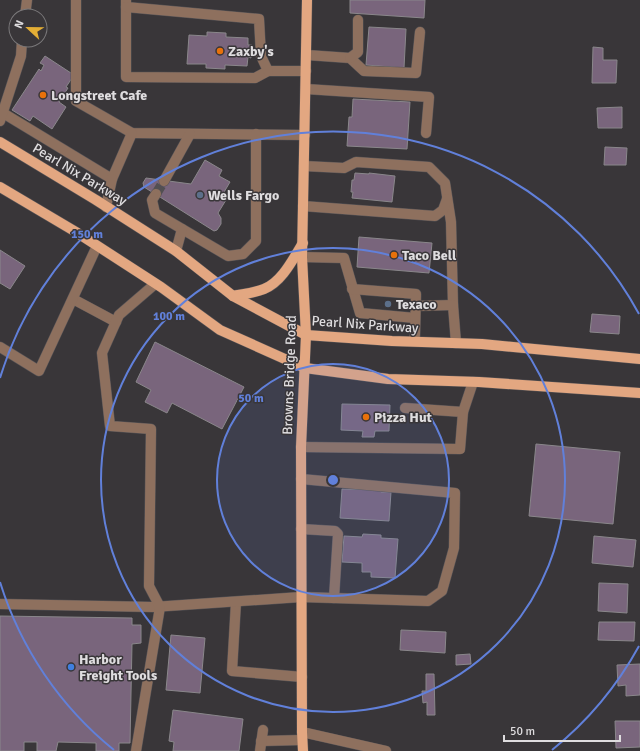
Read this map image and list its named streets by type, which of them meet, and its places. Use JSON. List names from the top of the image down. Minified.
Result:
{"streets":{"main road":["Pearl Nix Parkway","Browns Bridge Road"]},"crossings":[["Pearl Nix Parkway","Browns Bridge Road"]],"places":["Zaxby's","Longstreet Cafe","Wells Fargo","Taco Bell","Texaco","Pizza Hut","Harbor Freight Tools"],"scale_bar":"50 m","north":"left","rings":["150 m","100 m","50 m"]}
